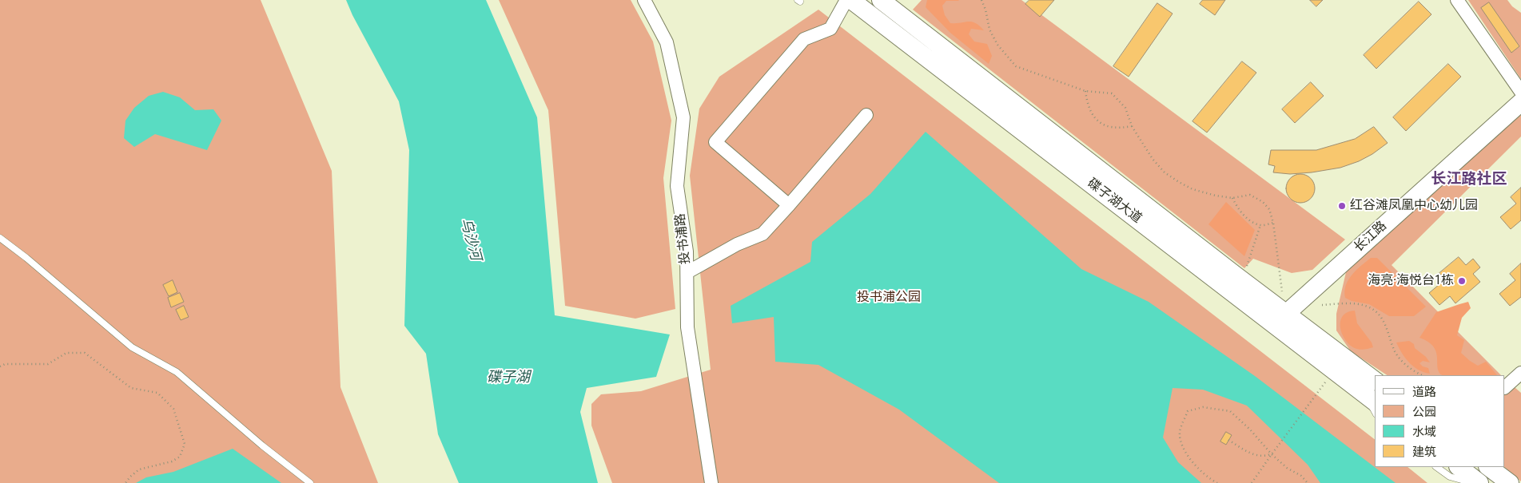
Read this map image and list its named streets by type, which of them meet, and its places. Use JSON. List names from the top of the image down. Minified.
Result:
{"streets":{"main road":["碟子湖大道","长江路"],"street":["投书浦路"]},"crossings":[["碟子湖大道","长江路"]],"districts":["长江路社区"],"water":["乌沙河","碟子湖"],"parks":["投书浦公园"],"places":["红谷滩凤凰中心幼儿园","海亮·海悦台1栋"],"legend":["道路","公园","水域","建筑"]}
